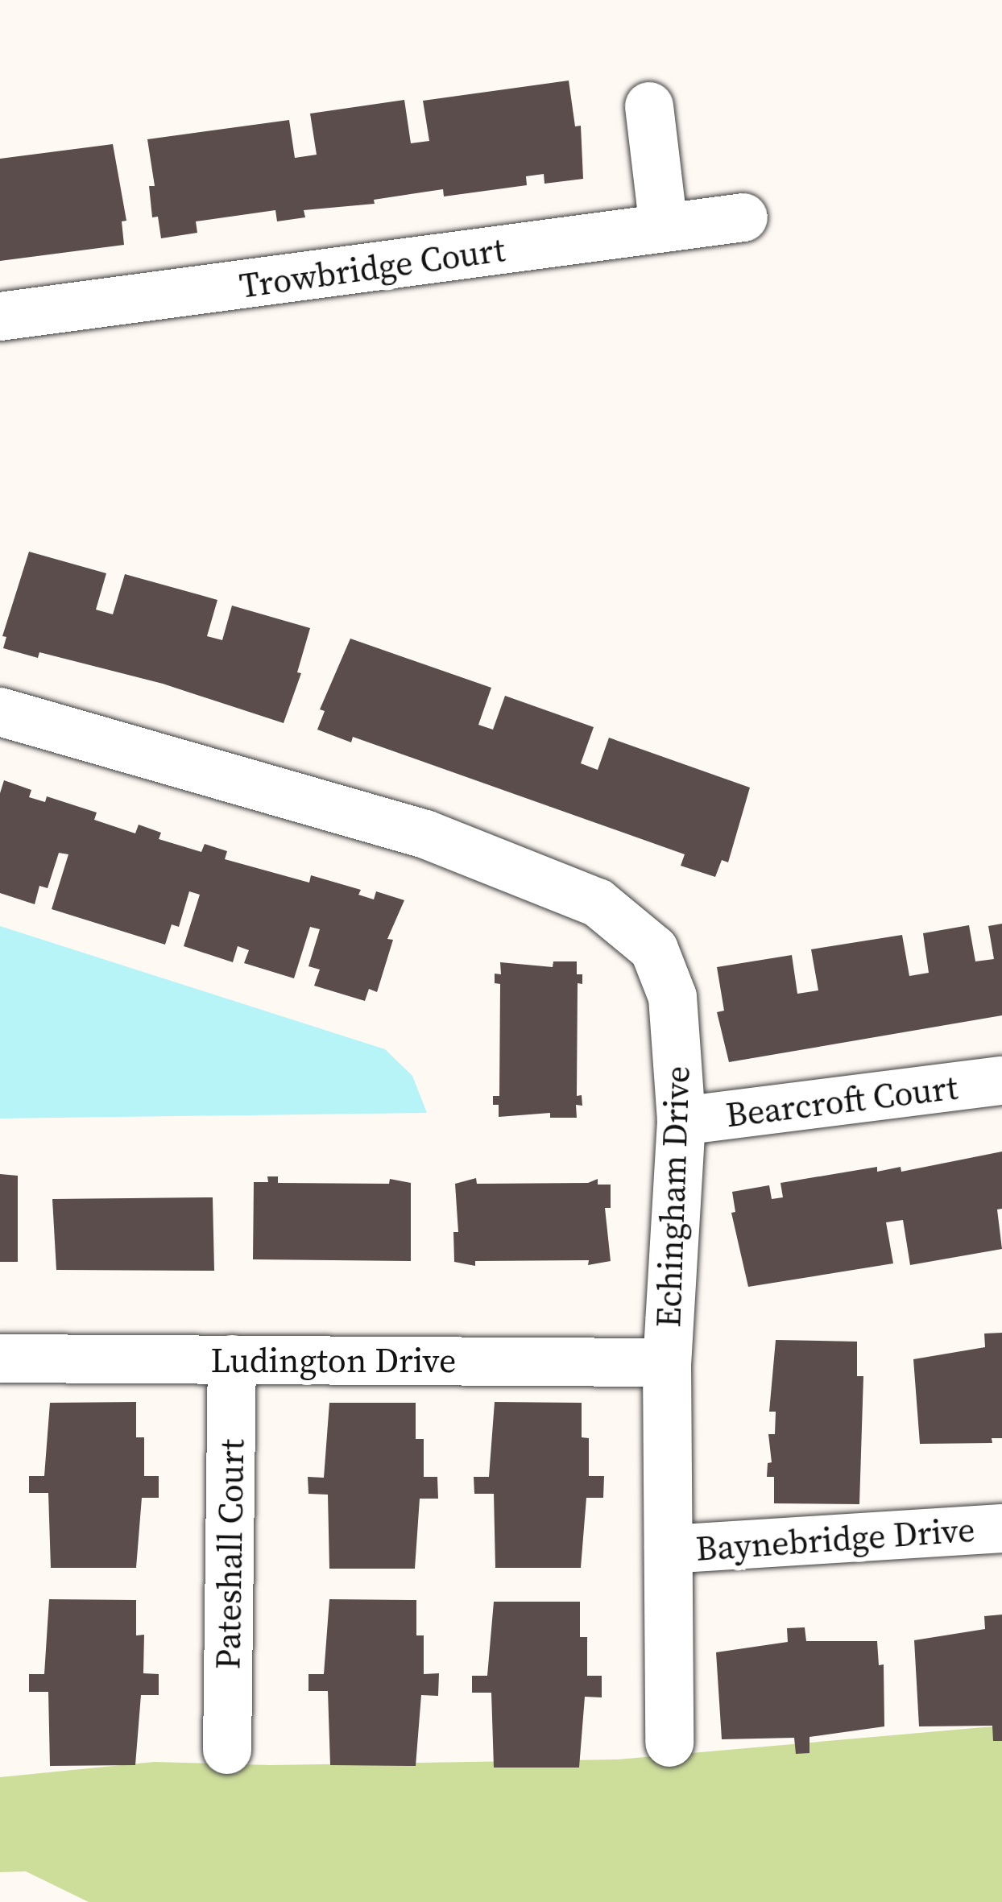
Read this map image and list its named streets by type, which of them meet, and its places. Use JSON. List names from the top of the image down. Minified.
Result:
{"streets":{"street":["Trowbridge Court","Bearcroft Court","Echingham Drive","Ludington Drive","Baynebridge Drive","Pateshall Court"]},"crossings":[["Bearcroft Court","Echingham Drive"],["Echingham Drive","Ludington Drive"],["Echingham Drive","Baynebridge Drive"],["Ludington Drive","Pateshall Court"]]}
